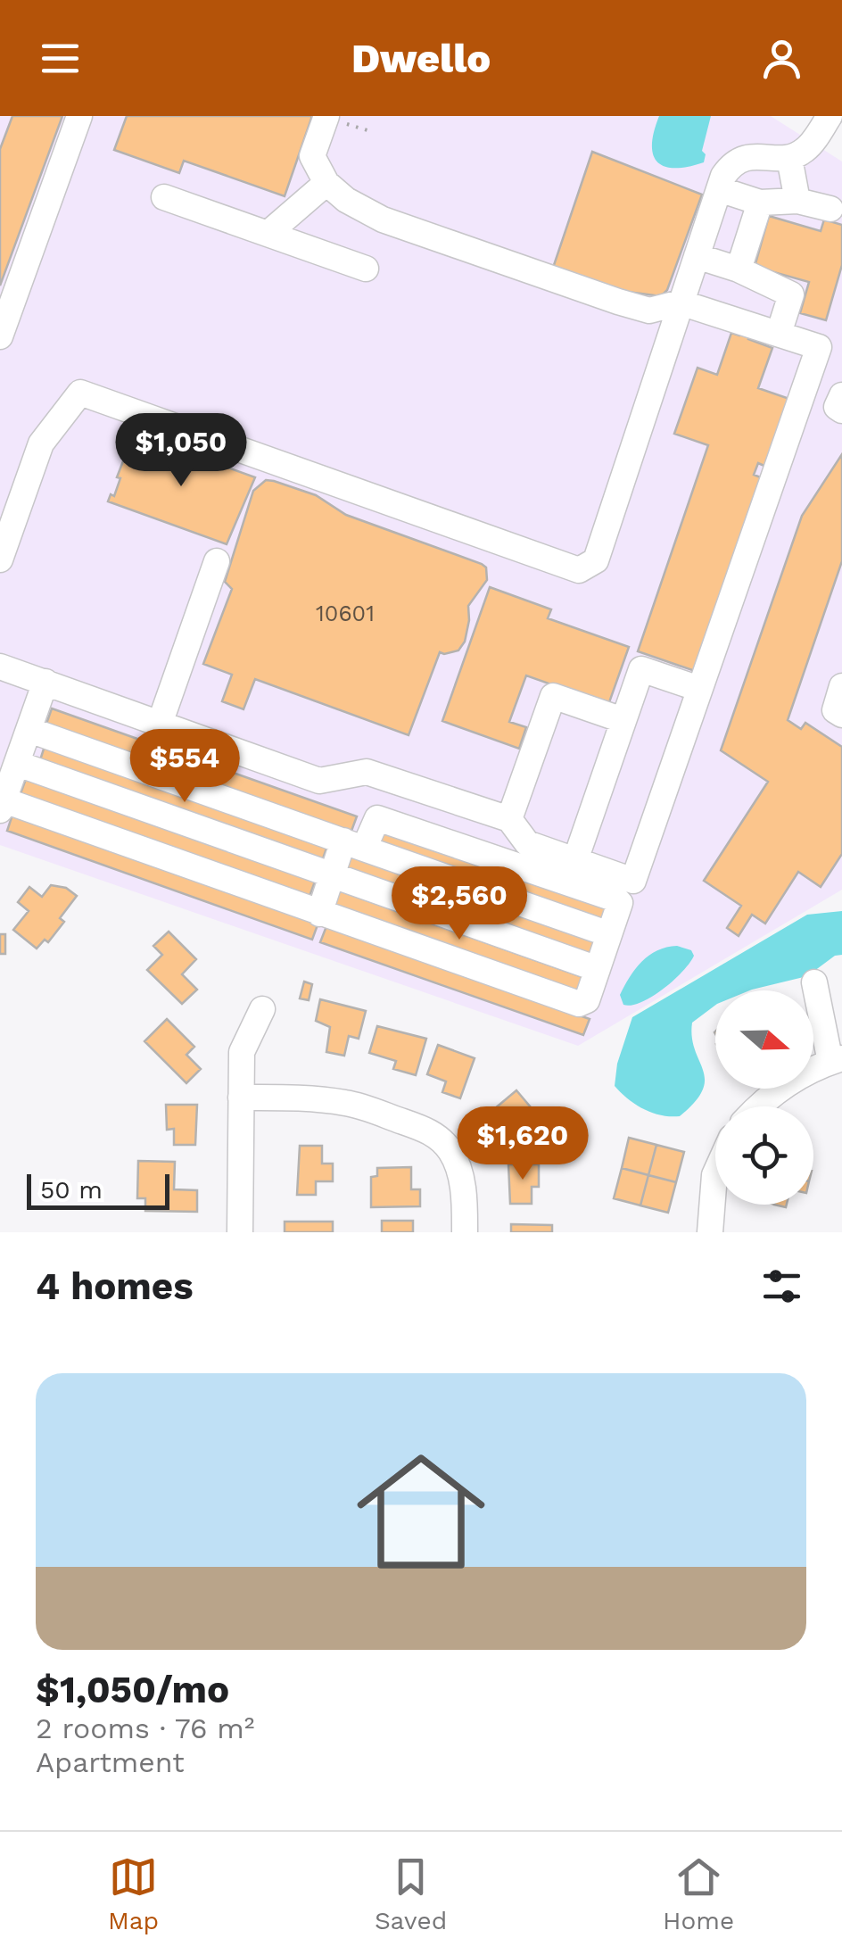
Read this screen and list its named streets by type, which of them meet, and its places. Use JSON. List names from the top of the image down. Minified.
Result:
{"house_numbers":["10601"],"scale_bar":"50 m","north":"right","page":{"header":"Dwello","price":["$1,050","$554","$2,560","$1,620"],"scale":"50 m","heading":"4 homes","list":[{"name":"$1,050/mo","note":"2 rooms · 76 m² · Apartment"}],"tabs":["Map","Saved","Home"]}}
